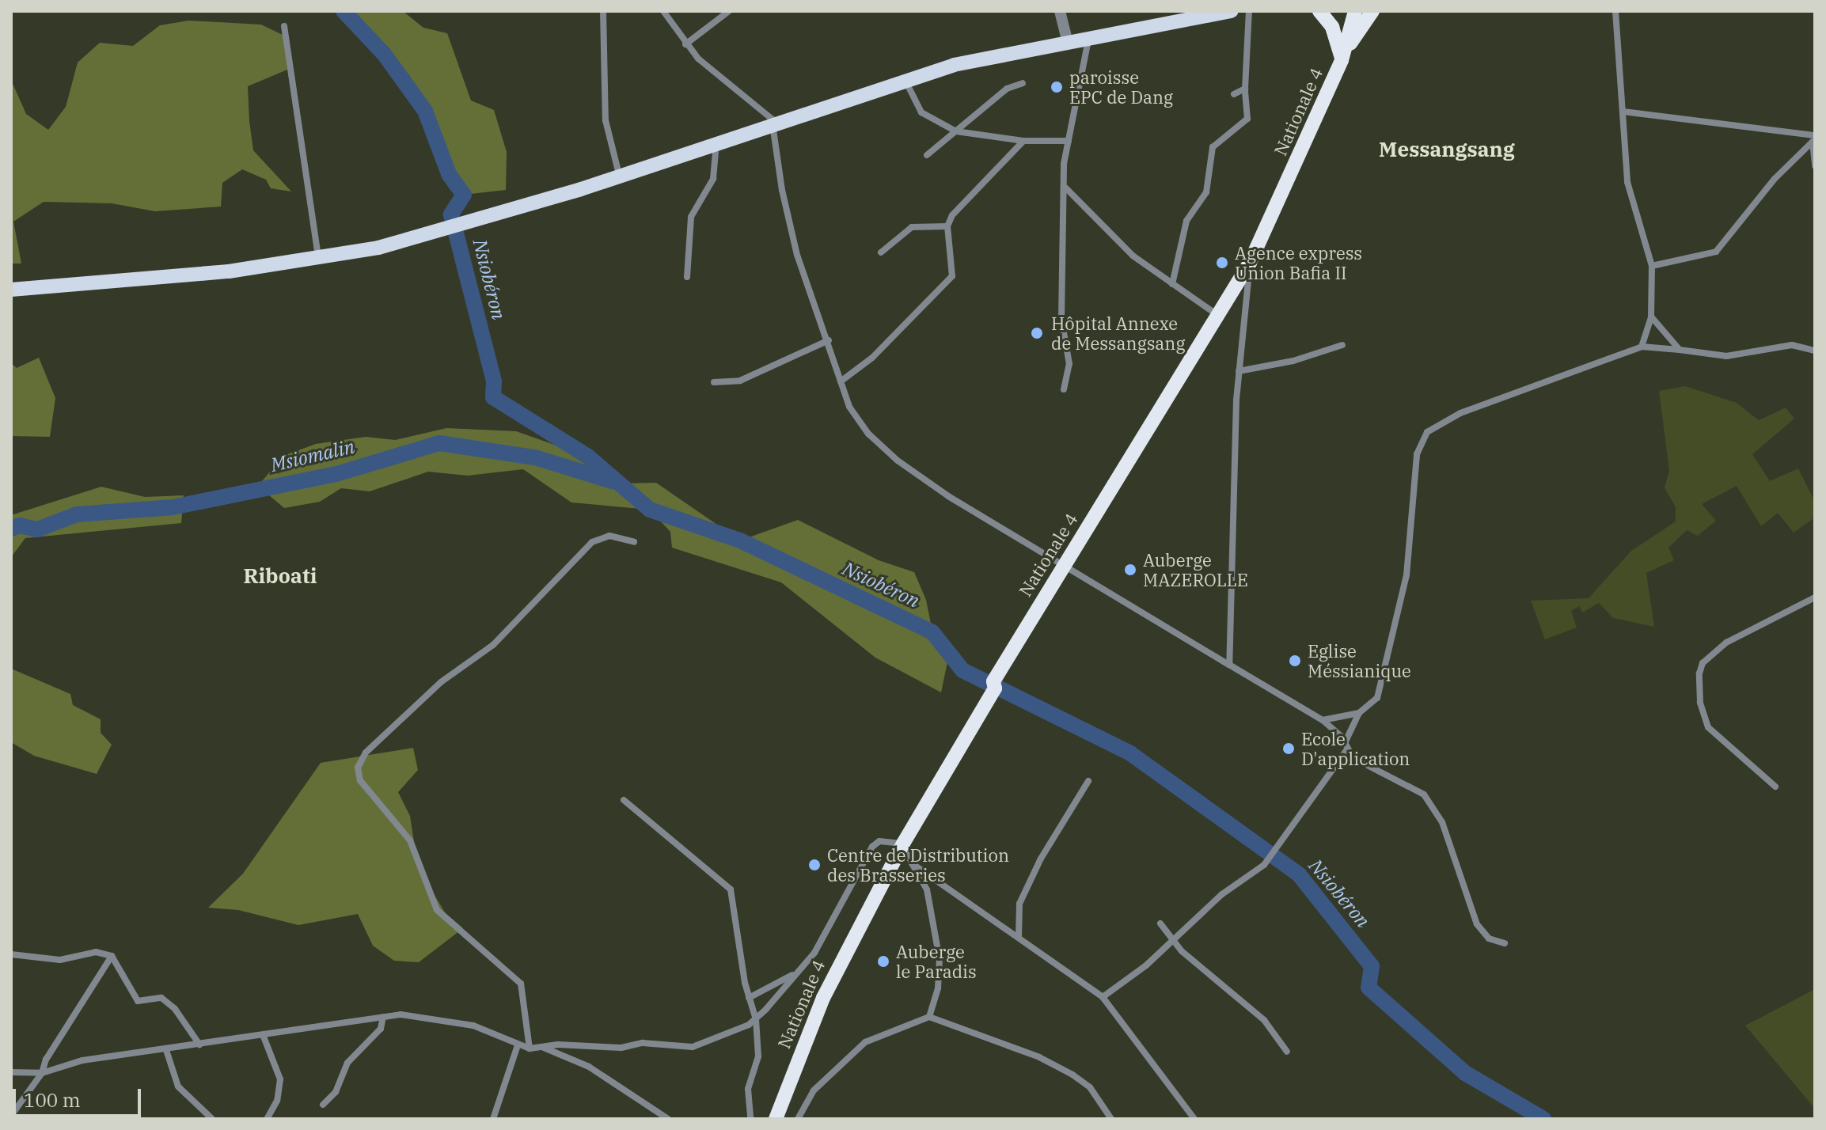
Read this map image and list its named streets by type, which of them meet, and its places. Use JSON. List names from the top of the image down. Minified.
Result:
{"streets":{"highway":["Nationale 4"]},"districts":["Messangsang","Riboati"],"water":["Nsiobéron","Msiomalin"],"places":["paroisse EPC de Dang","Agence express Union Bafia II","Hôpital Annexe de Messangsang","Auberge MAZEROLLE","Eglise Méssianique","Ecole D'application","Centre de Distribution des Brasseries","Auberge le Paradis"],"scale_bar":"100 m"}
